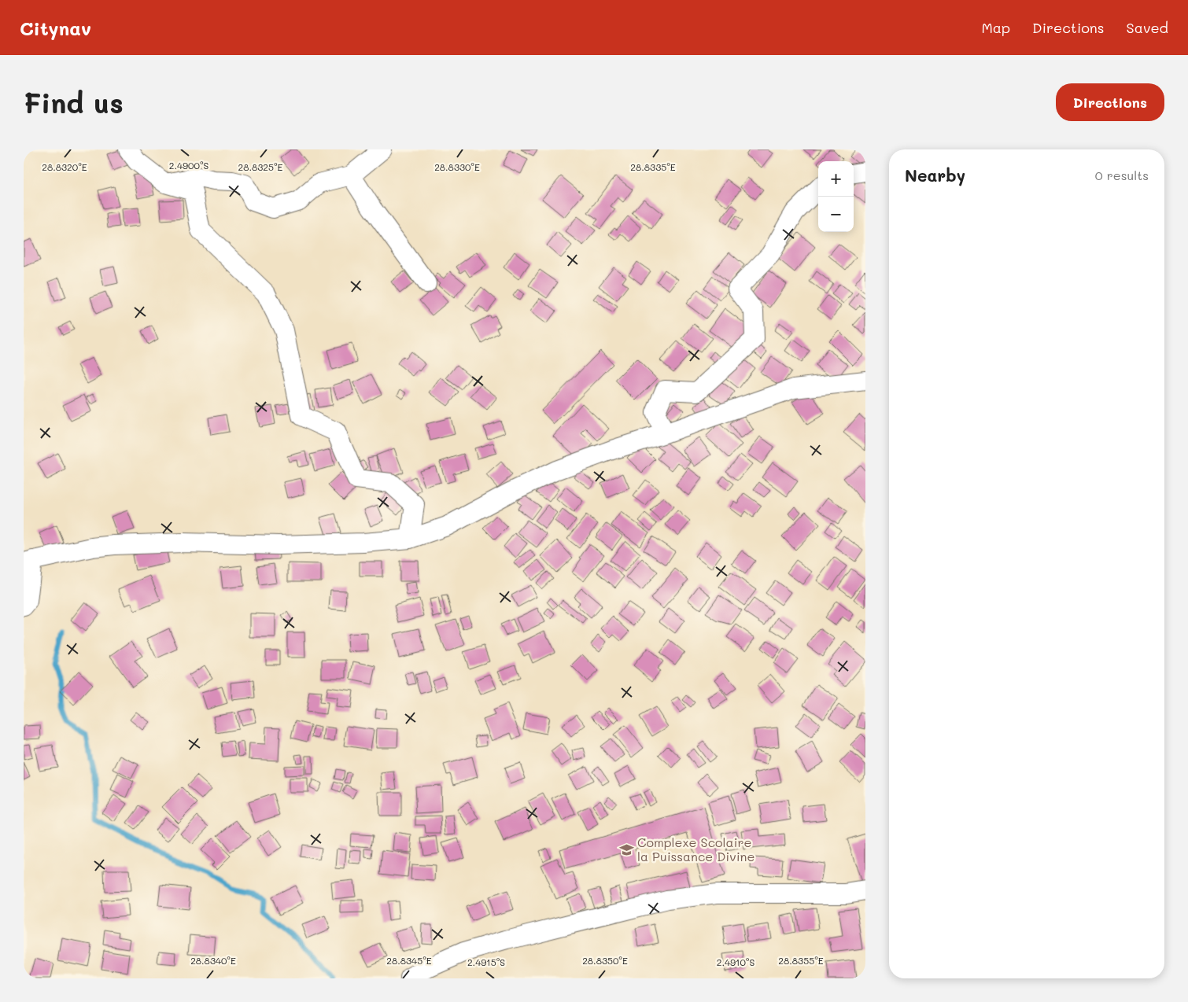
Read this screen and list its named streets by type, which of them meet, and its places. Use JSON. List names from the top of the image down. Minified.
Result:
{"places":{"school or university":["Complexe Scolaire la Puissance Divine"]},"page":{"header":"Citynav","nav":["Map","Directions","Saved"],"buttons":"Directions","title":"Find us","heading":["Nearby","0 results"],"map_buttons":["+","−"]},"coordinates":["2.4900°S","28.8325°E","28.8335°E","28.8320°E","28.8330°E","28.8340°E","28.8345°E","28.8350°E","28.8355°E","2.4915°S","2.4910°S"]}
